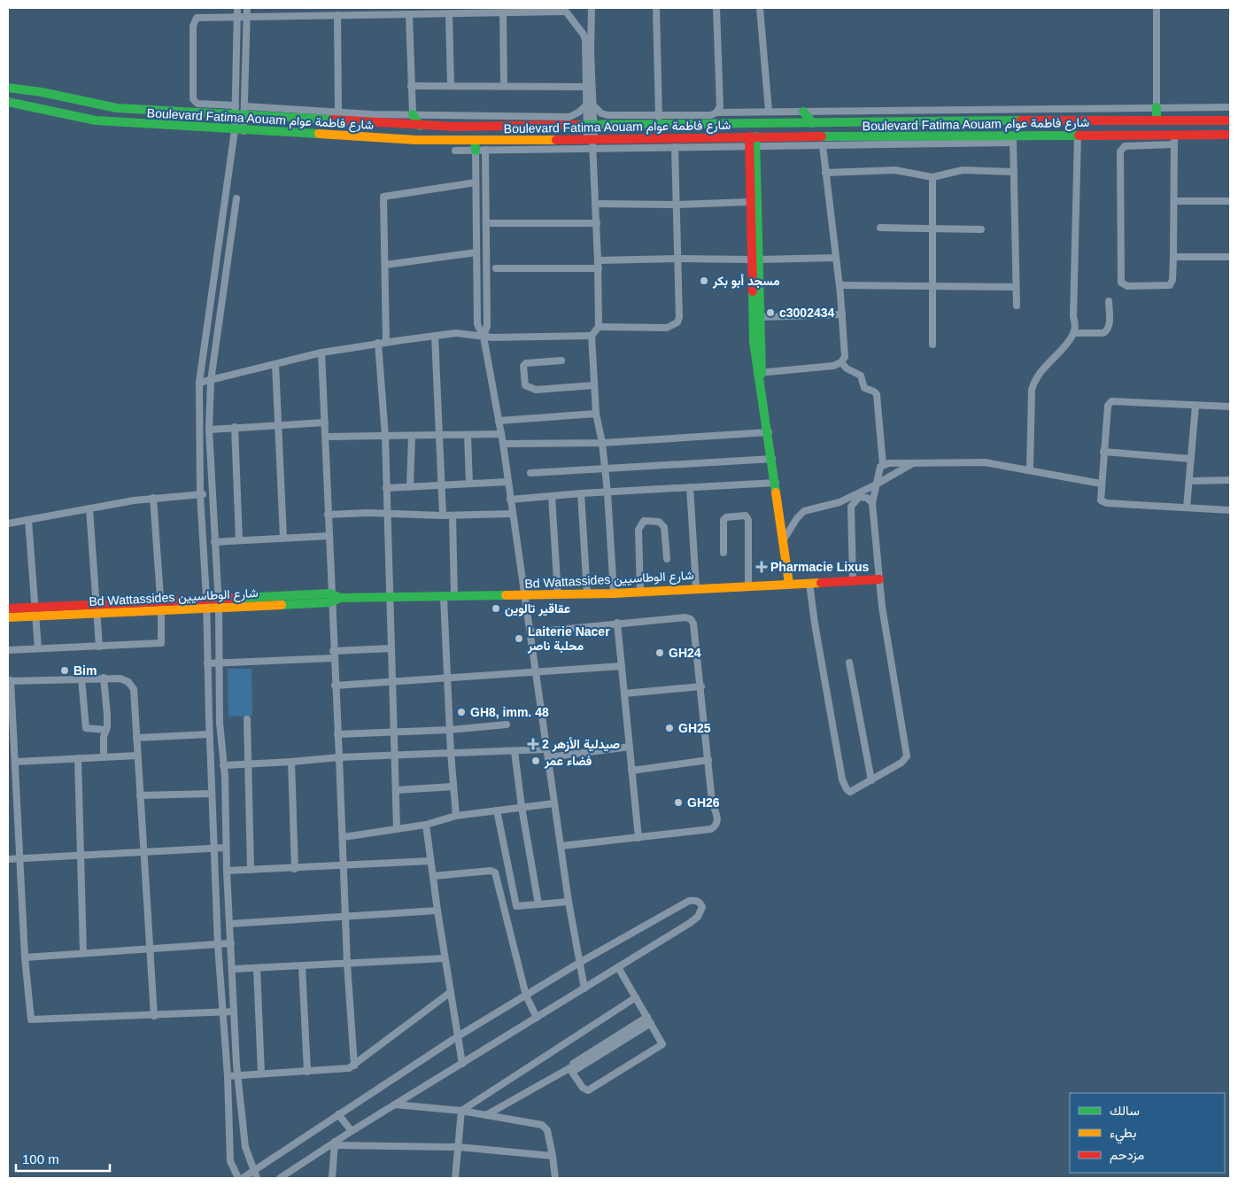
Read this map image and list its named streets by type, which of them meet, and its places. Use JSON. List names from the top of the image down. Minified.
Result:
{"streets":{"main road":["Boulevard Fatima Aouam شارع فاطمة عوام","Bd Wattassides شارع الوطاسيين"]},"places":{"other":["مسجد أبو بكر","c3002434","عقاقير تالوين","Laiterie Nacer محلبة ناصر","GH24","Bim","GH8, imm. 48","GH25","فضاء عمر","GH26"],"health":["Pharmacie Lixus","صيدلية الأزهر 2"]},"legend":["سالك","بطيء","مزدحم"],"scale_bar":"100 m"}
